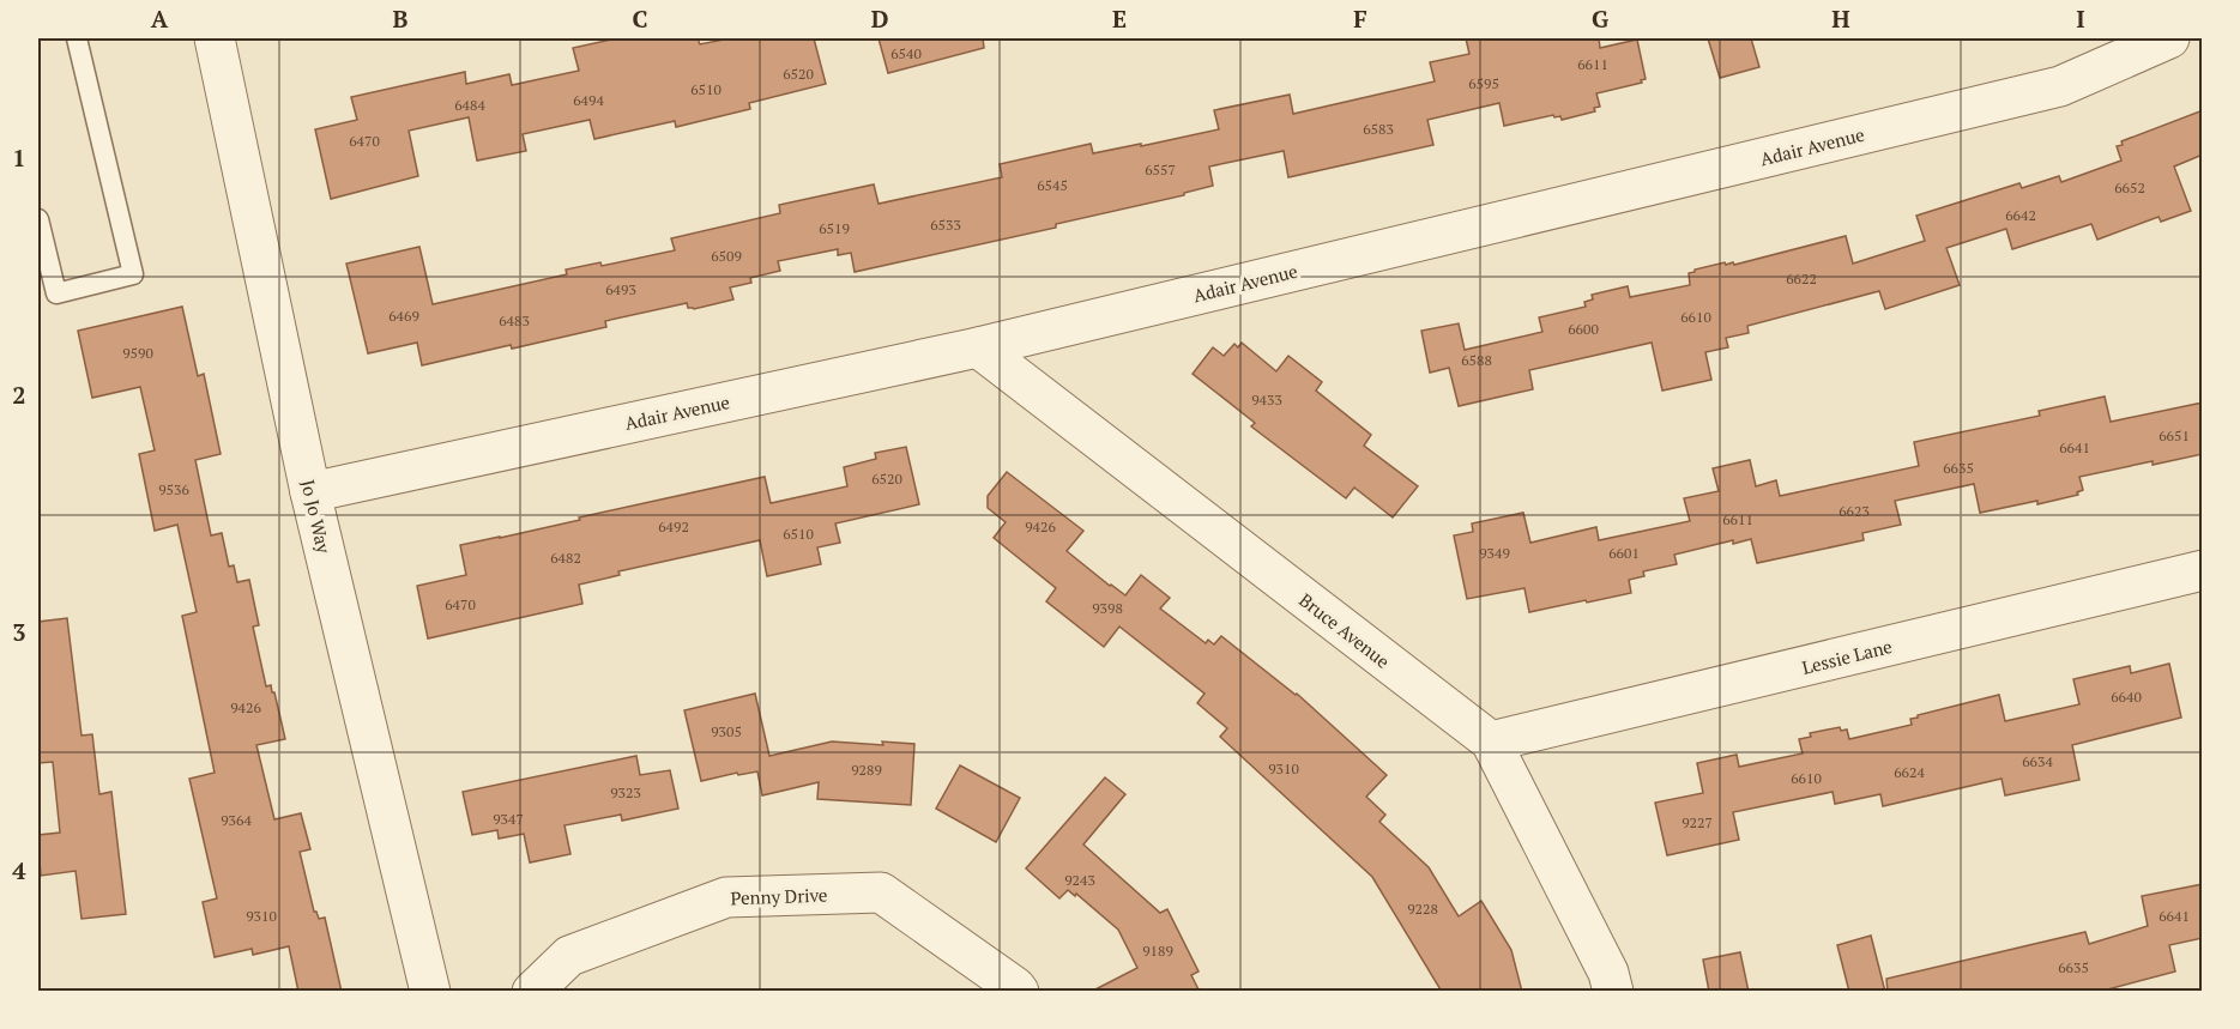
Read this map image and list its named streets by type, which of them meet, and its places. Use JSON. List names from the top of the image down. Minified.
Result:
{"streets":{"street":["Adair Avenue","Jo Jo Way","Bruce Avenue","Lessie Lane","Penny Drive"]},"crossings":[["Adair Avenue","Jo Jo Way"],["Adair Avenue","Bruce Avenue"],["Bruce Avenue","Lessie Lane"]],"house_numbers":["6540","6611","6520","6595","6510","6494","6484","6583","6470","6557","6545","6652","6642","6533","6519","6509","6622","6493","6469","6610","6483","6600","9590","6588","9433","6651","6641","6635","6520","9536","6623","6611","6492","9426","6510","9349","6601","6482","6470","9398","6640","9426","9305","6634","9310","9289","6624","6610","9323","9347","9364","9227","9243","9228","9310","6641","9189","6635"],"grid":{"columns":["A","B","C","D","E","F","G","H","I"],"rows":["1","2","3","4"]}}
